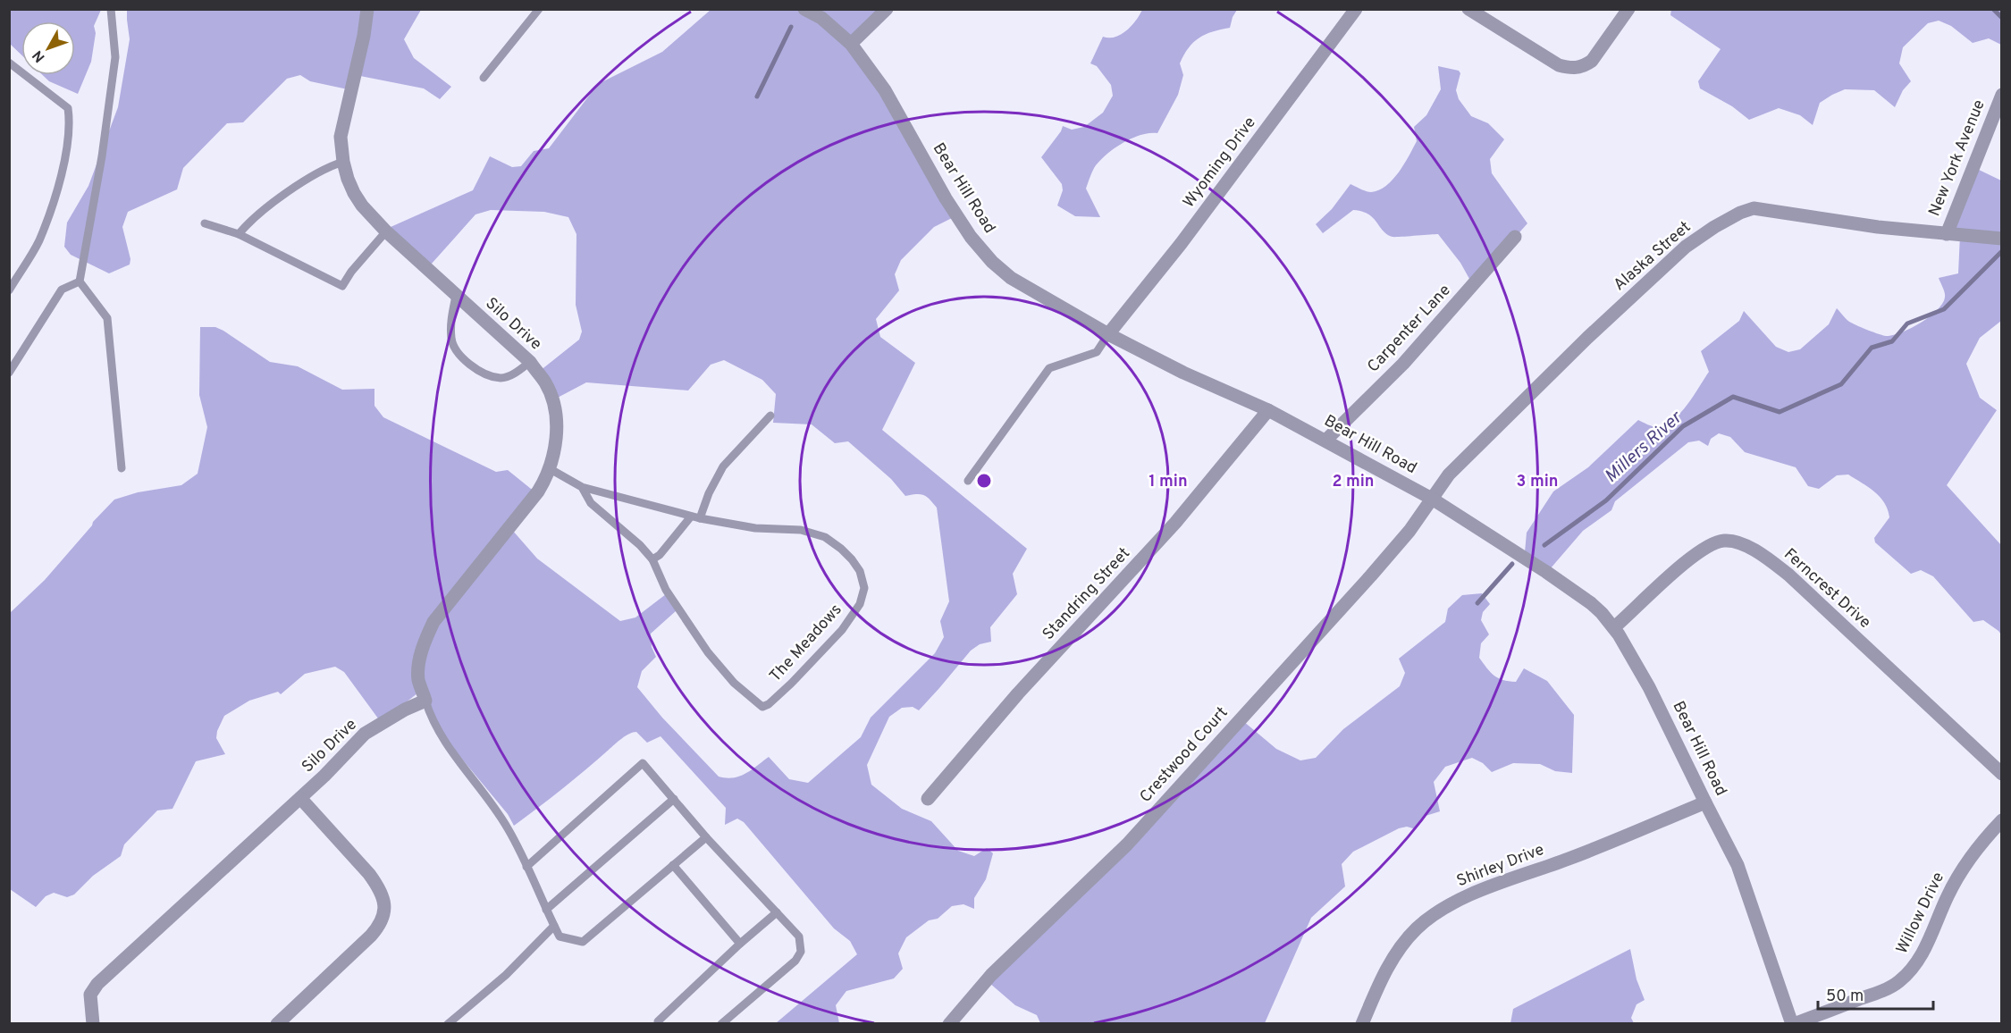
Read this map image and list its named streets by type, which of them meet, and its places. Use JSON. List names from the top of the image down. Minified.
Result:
{"streets":{"street":["New York Avenue","Wyoming Drive","Bear Hill Road","Alaska Street","Silo Drive","Carpenter Lane","Ferncrest Drive","Standring Street","Crestwood Court","Shirley Drive","Willow Drive"],"lane":["The Meadows"]},"crossings":[["New York Avenue","Alaska Street"],["Wyoming Drive","Bear Hill Road"],["Bear Hill Road","Alaska Street"],["Bear Hill Road","Carpenter Lane"],["Bear Hill Road","Ferncrest Drive"],["Bear Hill Road","Standring Street"],["Bear Hill Road","Crestwood Court"],["Bear Hill Road","Shirley Drive"],["Bear Hill Road","Willow Drive"],["Alaska Street","Crestwood Court"],["Silo Drive","The Meadows"]],"water":["Millers River"],"scale_bar":"50 m","north":"bottom left","rings":["1 min","2 min","3 min"]}
